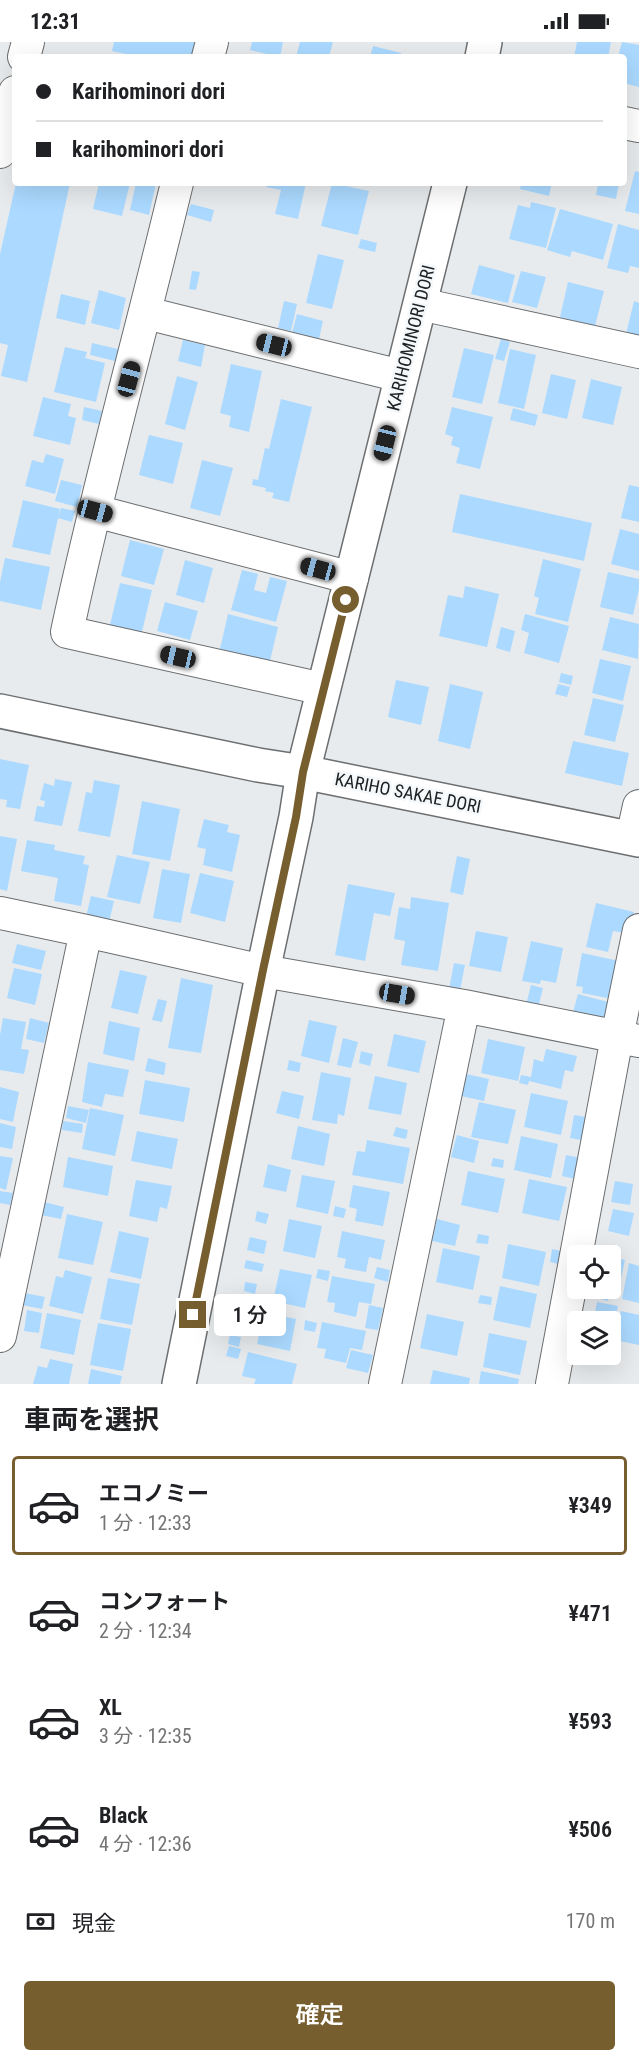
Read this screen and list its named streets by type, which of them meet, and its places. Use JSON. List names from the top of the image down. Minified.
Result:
{"streets":{"street":["KARIHOMINORI DORI","KARIHO SAKAE DORI"]},"crossings":[["KARIHOMINORI DORI","KARIHO SAKAE DORI"]],"page":{"status":"12:31","banner":["Karihominori dori","karihominori dori"],"bubble":"1 分","heading":"車両を選択","list":[{"name":"エコノミー","note":"1 分 · 12:33","value":"¥349"},{"name":"コンフォート","note":"2 分 · 12:34","value":"¥471"},{"name":"XL","note":"3 分 · 12:35","value":"¥593"},{"name":"Black","note":"4 分 · 12:36","value":"¥506"}],"pay":["現金","170 m"],"buttons":"確定"}}
